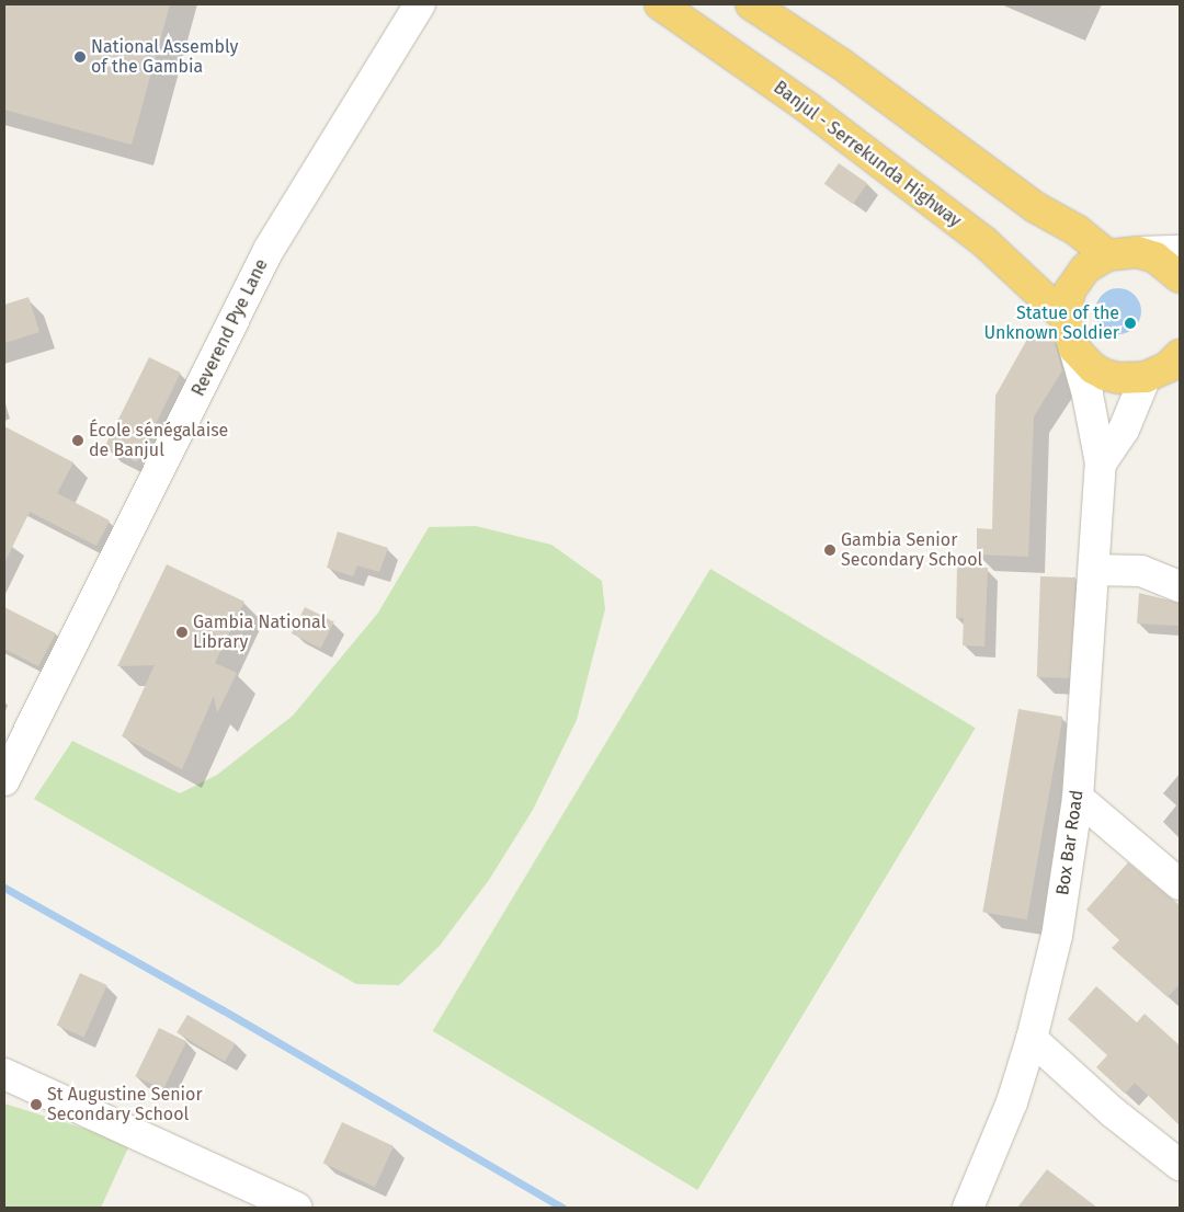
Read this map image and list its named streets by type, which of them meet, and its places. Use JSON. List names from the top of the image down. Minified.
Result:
{"streets":{"highway":["Banjul - Serrekunda Highway"],"street":["Reverend Pye Lane","Box Bar Road"]},"places":["National Assembly of the Gambia","Statue of the Unknown Soldier","École sénégalaise de Banjul","Gambia Senior Secondary School","Gambia National Library","St Augustine Senior Secondary School"]}
